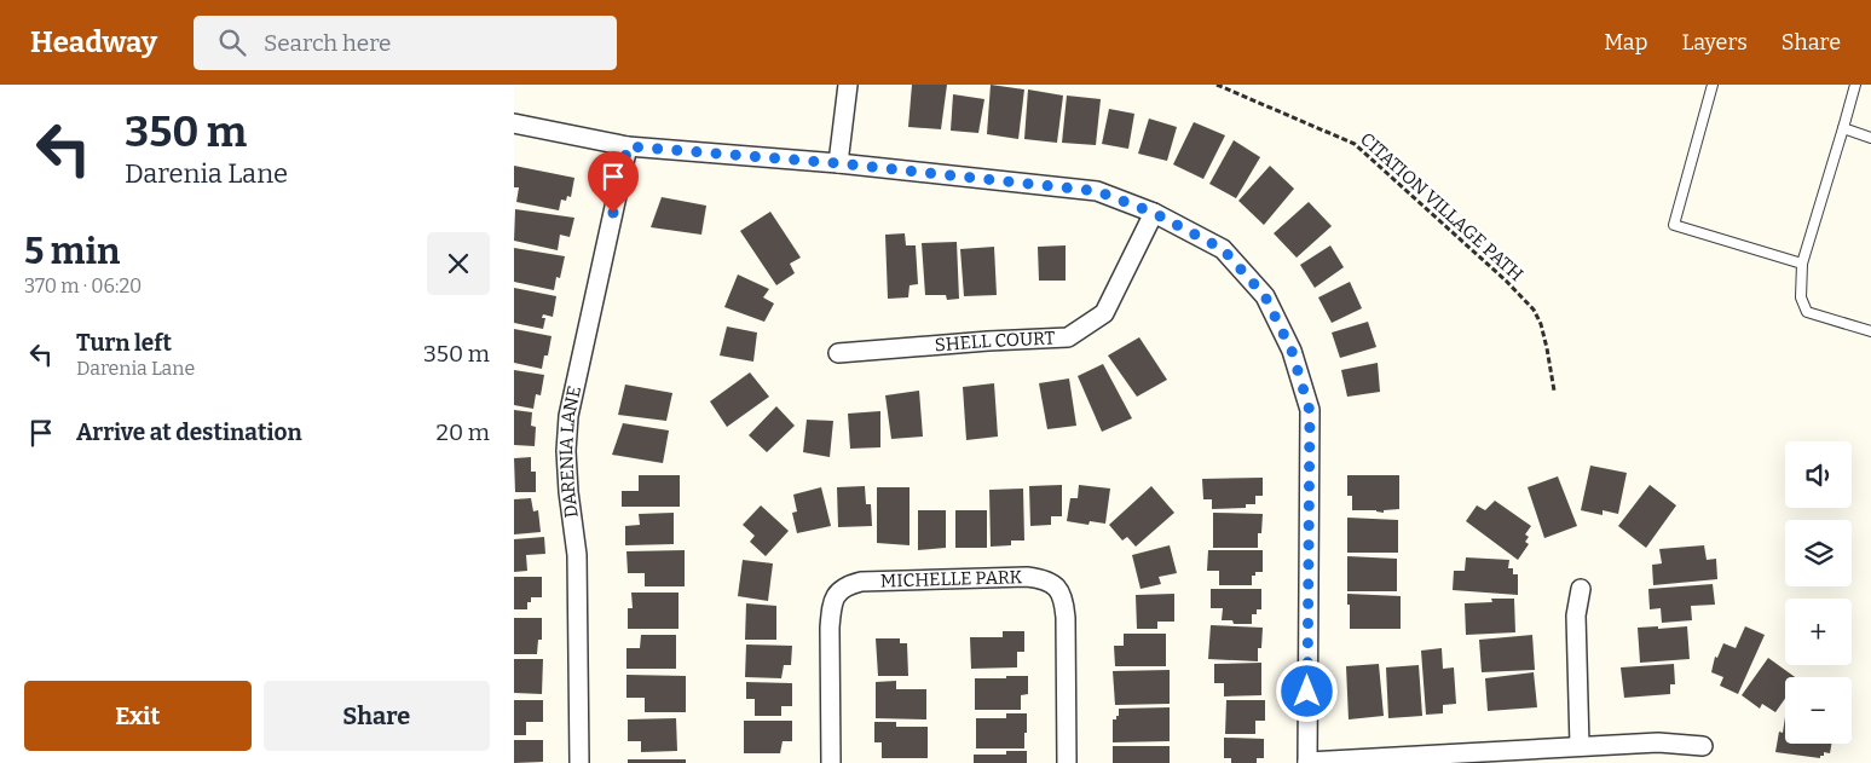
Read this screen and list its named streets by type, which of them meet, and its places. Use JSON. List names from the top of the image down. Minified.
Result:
{"streets":{"street":["SHELL COURT","DARENIA LANE","MICHELLE PARK"],"path":["CITATION VILLAGE PATH"]},"page":{"header":"Headway","search":"Search here","nav":["Map","Layers","Share"],"turn":["350 m","Darenia Lane"],"heading":["5 min","370 m · 06:20"],"list":[{"name":"Turn left","note":"Darenia Lane","value":"350 m"},{"name":"Arrive at destination","value":"20 m"}],"map_buttons":["+","−"],"buttons":["Exit","Share"]}}
